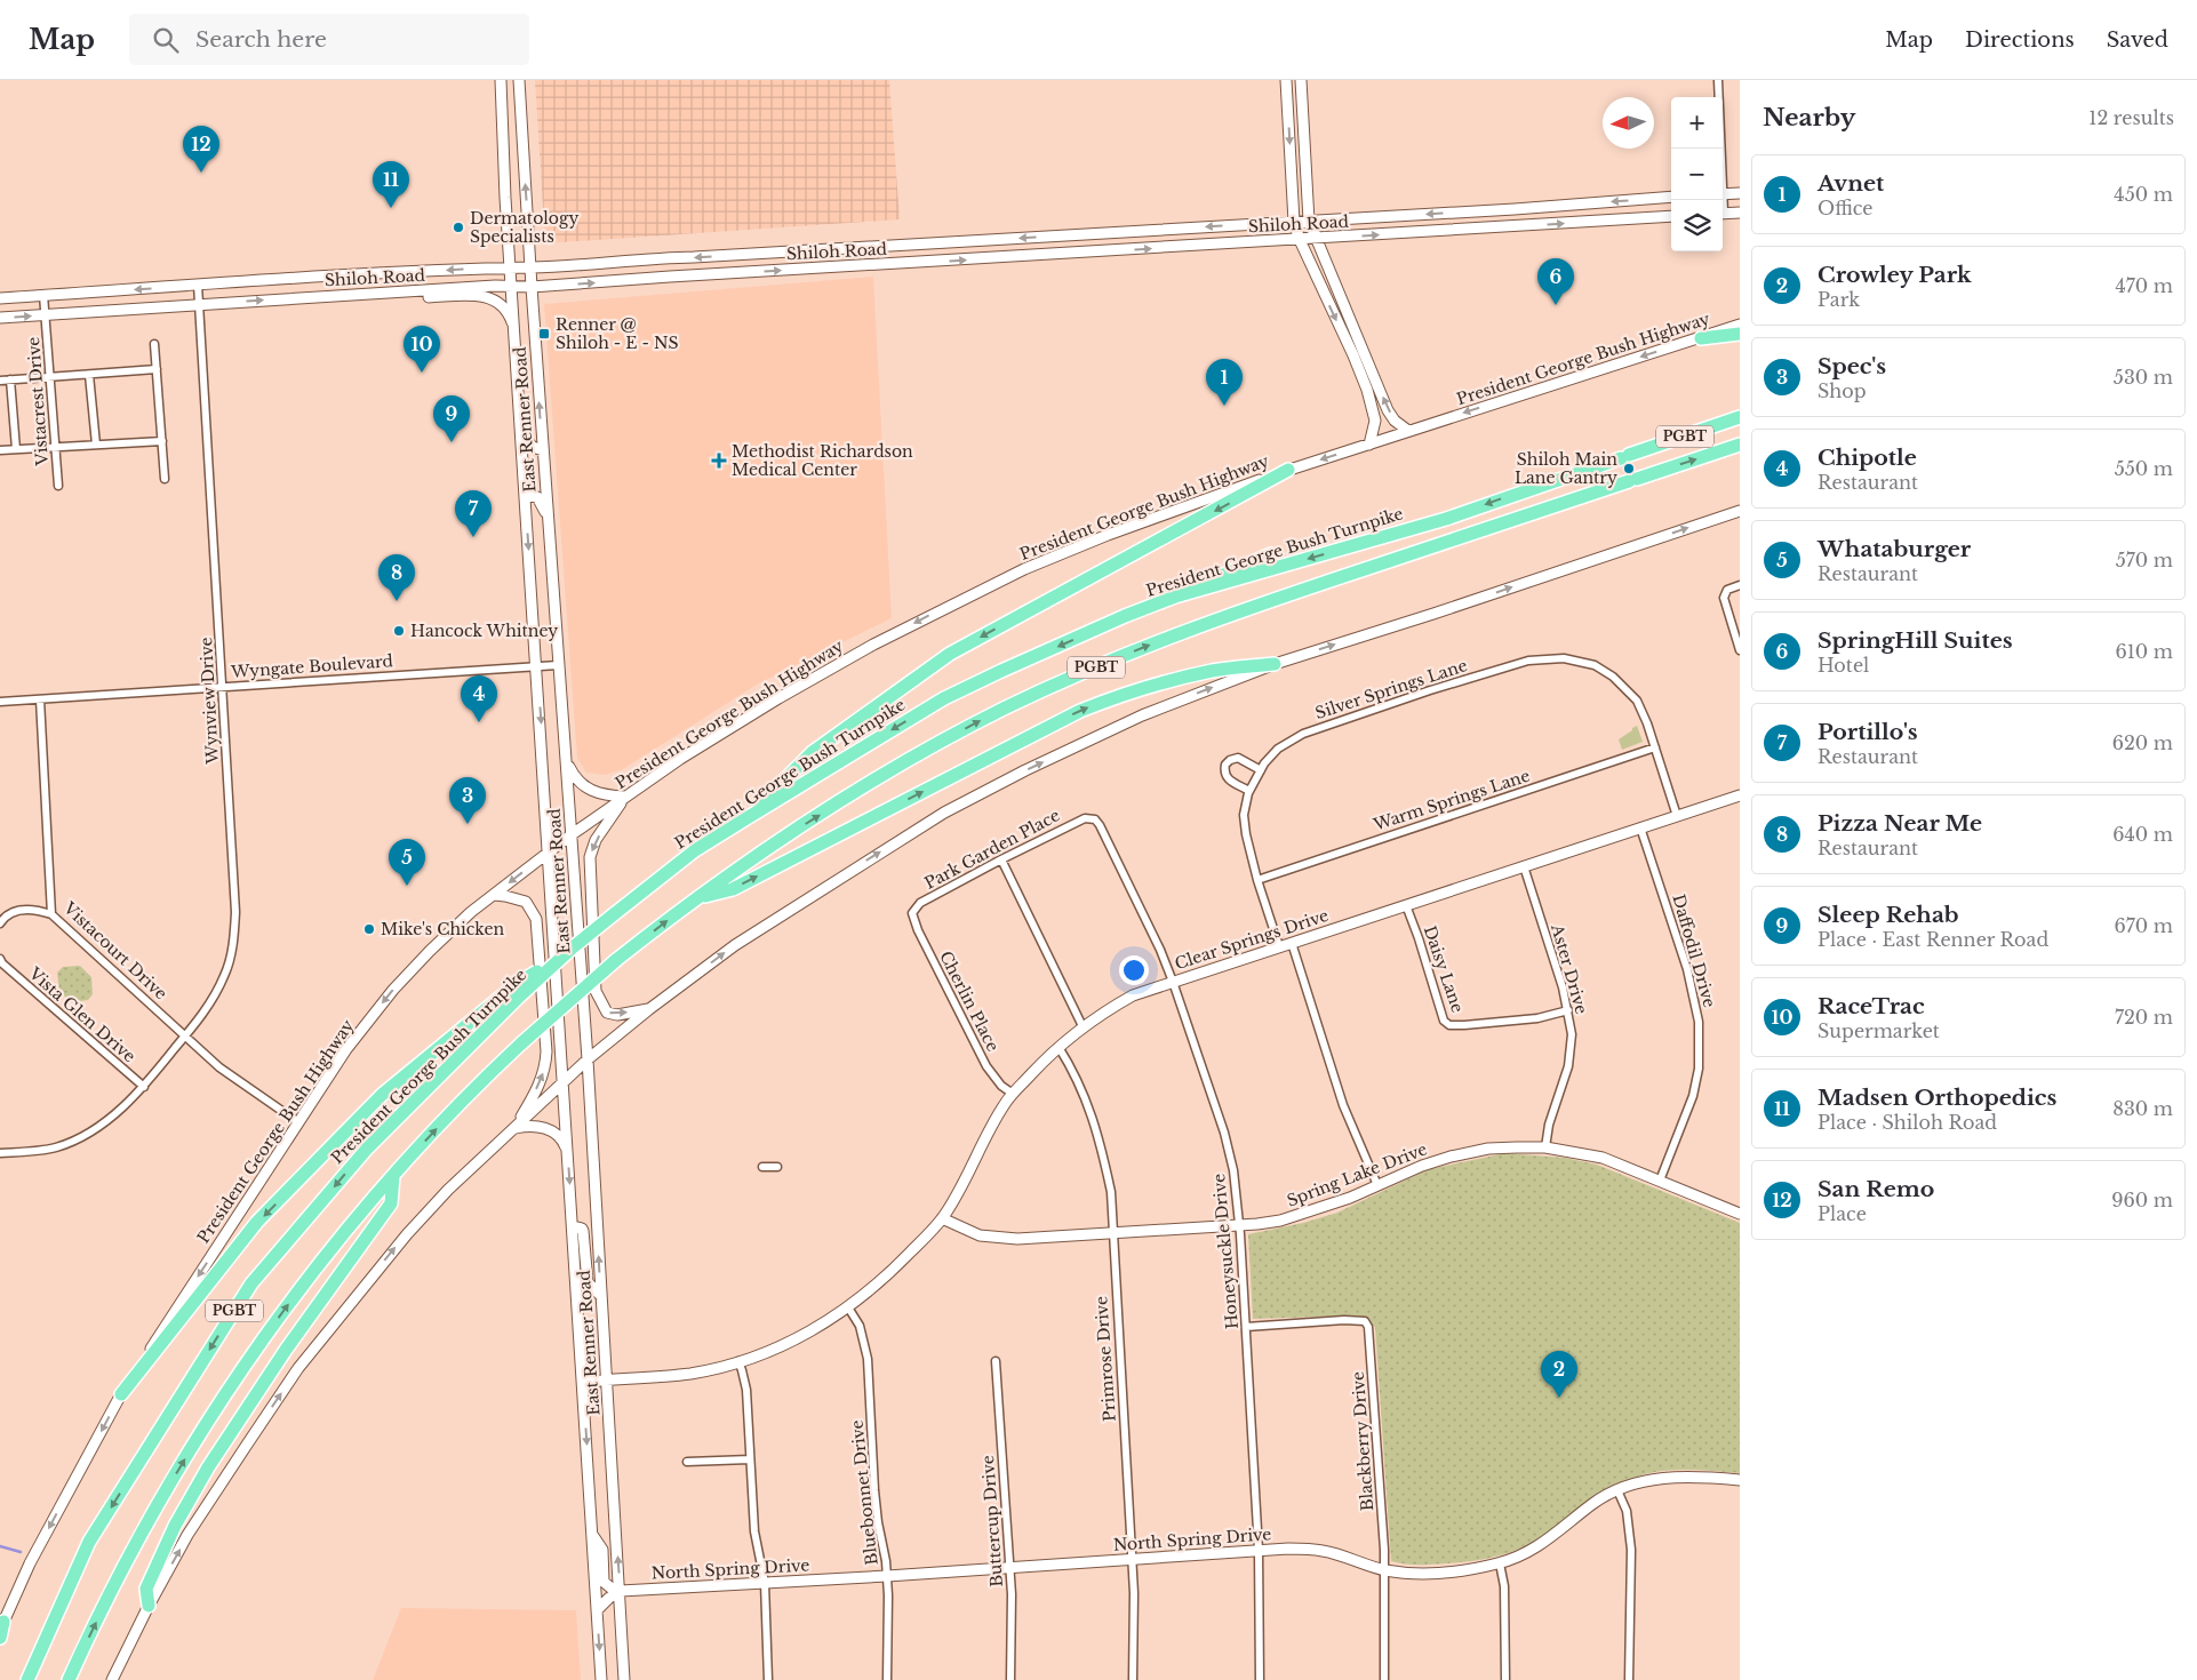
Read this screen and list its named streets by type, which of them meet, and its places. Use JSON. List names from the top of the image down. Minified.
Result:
{"streets":{"highway":["PGBT","President George Bush Turnpike"],"main road":["Shiloh Road","President George Bush Highway","East Renner Road","Clear Springs Drive","Spring Lake Drive","North Spring Drive"],"street":["Vistacrest Drive","Wyngate Boulevard","Silver Springs Lane","Wynview Drive","Warm Springs Lane","Park Garden Place","Vistacourt Drive","Daffodil Drive","Daisy Lane","Aster Drive","Cherlin Place","Vista Glen Drive","Honeysuckle Drive","Primrose Drive","Blackberry Drive","Bluebonnet Drive","Buttercup Drive"]},"crossings":[["Shiloh Road","Vistacrest Drive"],["Shiloh Road","East Renner Road"],["Shiloh Road","Wynview Drive"],["President George Bush Highway","East Renner Road"],["President George Bush Highway","Vistacourt Drive"],["East Renner Road","Wyngate Boulevard"],["East Renner Road","Clear Springs Drive"],["East Renner Road","North Spring Drive"],["Wyngate Boulevard","Wynview Drive"],["Wyngate Boulevard","Vistacourt Drive"],["Silver Springs Lane","Warm Springs Lane"],["Silver Springs Lane","Clear Springs Drive"],["Wynview Drive","Vistacourt Drive"],["Wynview Drive","Vista Glen Drive"],["Park Garden Place","Cherlin Place"],["Park Garden Place","Honeysuckle Drive"],["Clear Springs Drive","Daffodil Drive"],["Clear Springs Drive","Daisy Lane"],["Clear Springs Drive","Aster Drive"],["Clear Springs Drive","Cherlin Place"],["Clear Springs Drive","Spring Lake Drive"],["Clear Springs Drive","Honeysuckle Drive"],["Clear Springs Drive","Primrose Drive"],["Clear Springs Drive","Bluebonnet Drive"],["Daffodil Drive","Spring Lake Drive"],["Daisy Lane","Aster Drive"],["Aster Drive","Spring Lake Drive"],["Spring Lake Drive","Honeysuckle Drive"],["Spring Lake Drive","Primrose Drive"],["Honeysuckle Drive","Blackberry Drive"],["Honeysuckle Drive","North Spring Drive"],["Primrose Drive","North Spring Drive"],["Blackberry Drive","North Spring Drive"],["Bluebonnet Drive","North Spring Drive"],["Buttercup Drive","North Spring Drive"]],"one_way":["President George Bush Highway"],"places":{"other":["Dermatology Specialists","Shiloh Main Lane Gantry","Hancock Whitney","Mike's Chicken"],"transit":["Renner @ Shiloh - E - NS"],"health":["Methodist Richardson Medical Center"]},"north":"left","page":{"header":"Map","search":"Search here","nav":["Map","Directions","Saved"],"heading":["Nearby","12 results"],"map_buttons":["+","−"],"pins":["12","11","6","10","1","9","7","8","4","3","5","2"],"list":[{"mark":"1","name":"Avnet","note":"Office","value":"450 m"},{"mark":"2","name":"Crowley Park","note":"Park","value":"470 m"},{"mark":"3","name":"Spec's","note":"Shop","value":"530 m"},{"mark":"4","name":"Chipotle","note":"Restaurant","value":"550 m"},{"mark":"5","name":"Whataburger","note":"Restaurant","value":"570 m"},{"mark":"6","name":"SpringHill Suites","note":"Hotel","value":"610 m"},{"mark":"7","name":"Portillo's","note":"Restaurant","value":"620 m"},{"mark":"8","name":"Pizza Near Me","note":"Restaurant","value":"640 m"},{"mark":"9","name":"Sleep Rehab","note":"Place · East Renner Road","value":"670 m"},{"mark":"10","name":"RaceTrac","note":"Supermarket","value":"720 m"},{"mark":"11","name":"Madsen Orthopedics","note":"Place · Shiloh Road","value":"830 m"},{"mark":"12","name":"San Remo","note":"Place","value":"960 m"}]}}
